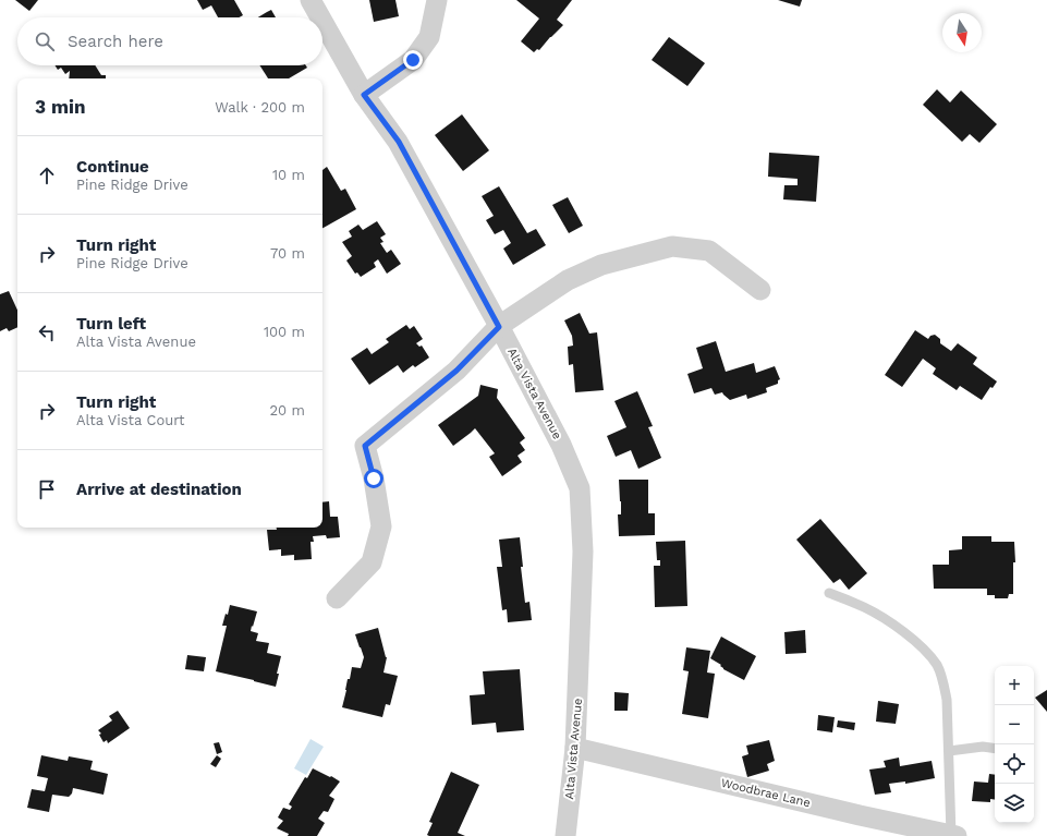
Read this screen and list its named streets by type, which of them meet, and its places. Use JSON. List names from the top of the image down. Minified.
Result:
{"streets":{"street":["Alta Vista Avenue","Woodbrae Lane"]},"crossings":[["Alta Vista Avenue","Woodbrae Lane"]],"north":"bottom","page":{"search":"Search here","heading":["3 min","Walk · 200 m"],"list":[["Continue","Pine Ridge Drive","10 m"],["Turn right","Pine Ridge Drive","70 m"],["Turn left","Alta Vista Avenue","100 m"],["Turn right","Alta Vista Court","20 m"],"Arrive at destination"],"map_buttons":["+","−"]}}
